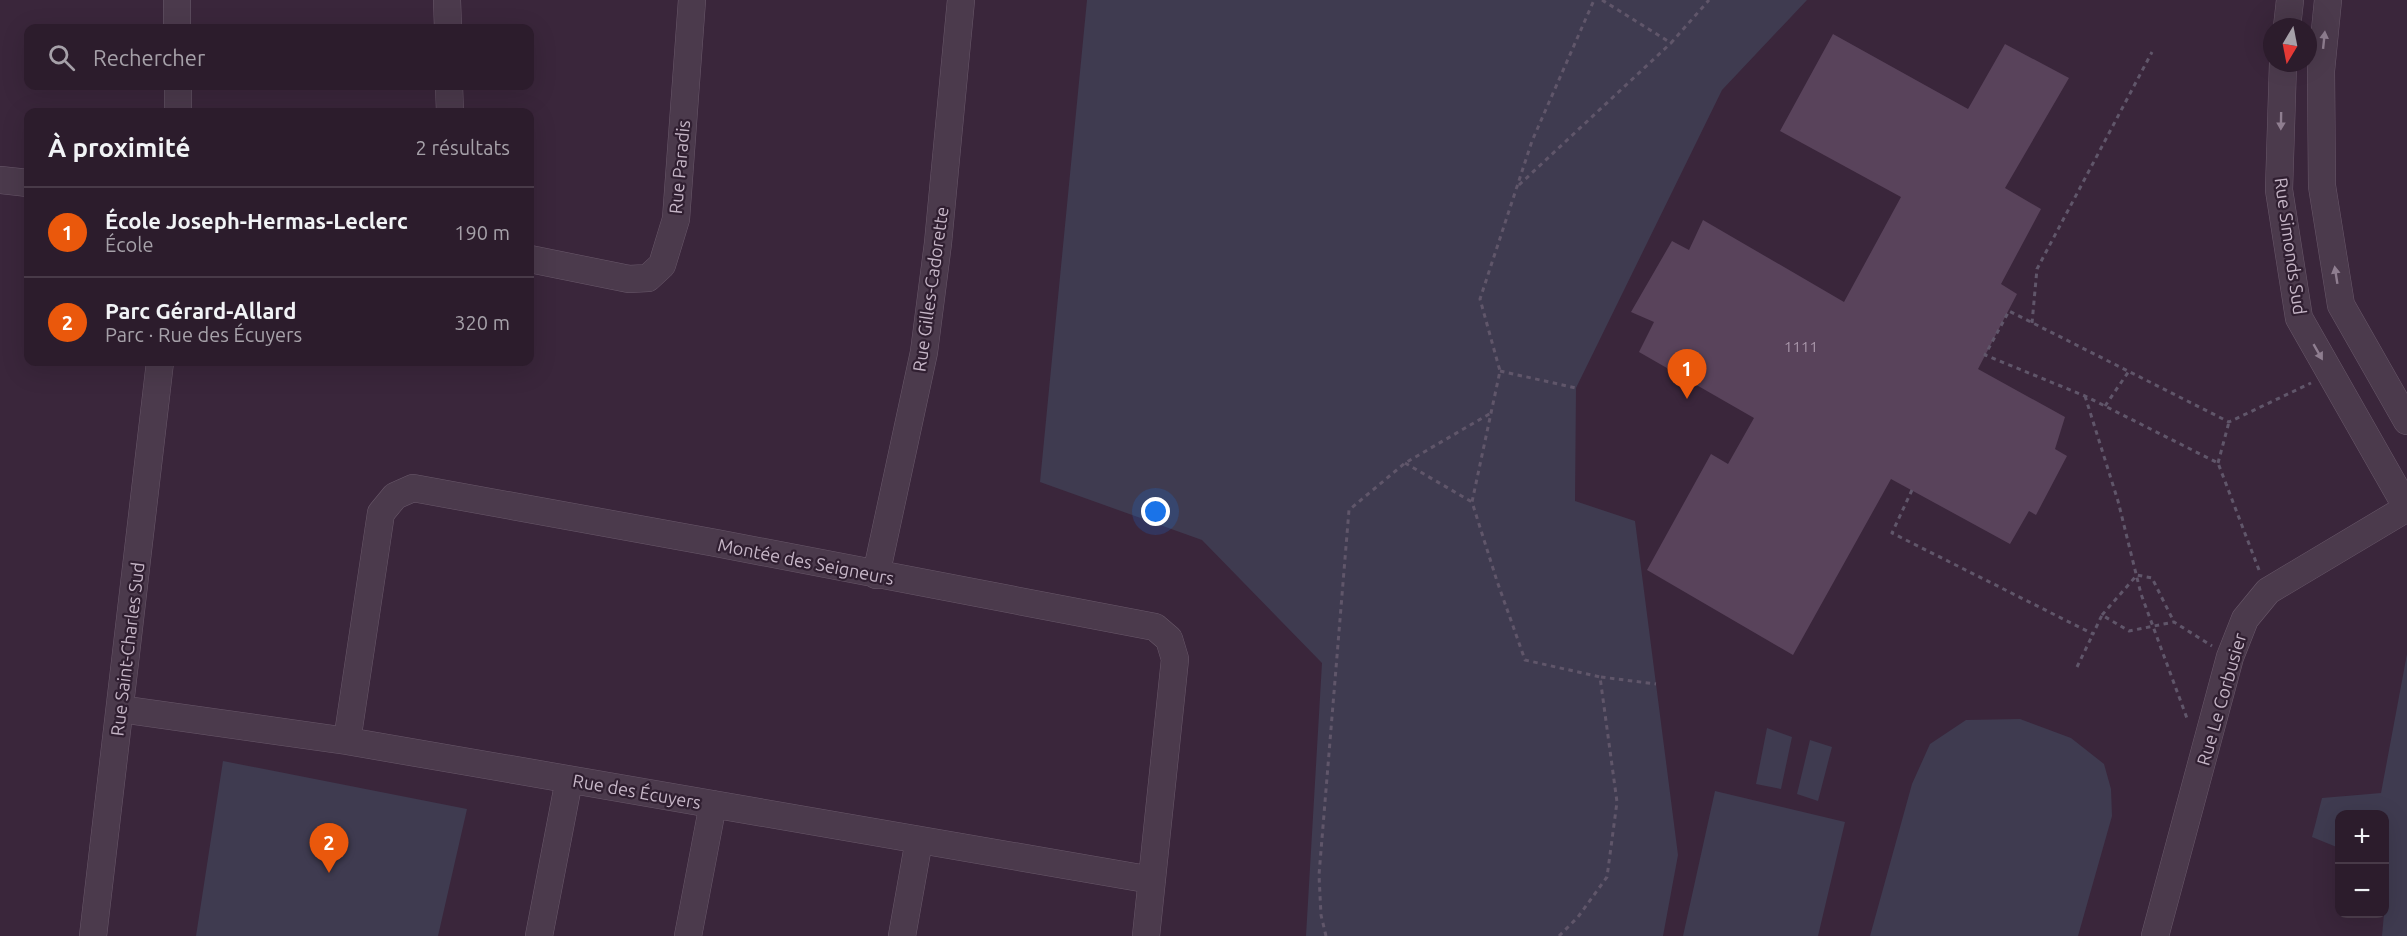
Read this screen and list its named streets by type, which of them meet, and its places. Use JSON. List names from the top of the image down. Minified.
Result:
{"streets":{"street":["Rue Paradis","Rue Simonds Sud","Rue Gilles-Cadorette","Montée des Seigneurs","Rue Saint-Charles Sud","Rue Le Corbusier","Rue des Écuyers"]},"crossings":[["Rue Simonds Sud","Rue Le Corbusier"],["Rue Gilles-Cadorette","Montée des Seigneurs"],["Montée des Seigneurs","Rue des Écuyers"],["Rue Saint-Charles Sud","Rue des Écuyers"]],"house_numbers":["1111"],"north":"bottom","page":{"search":"Rechercher","heading":["À proximité","2 résultats"],"list":[{"mark":"1","name":"École Joseph-Hermas-Leclerc","note":"École","value":"190 m"},{"mark":"2","name":"Parc Gérard-Allard","note":"Parc · Rue des Écuyers","value":"320 m"}],"pins":["1","2"],"map_buttons":["+","−"]}}
